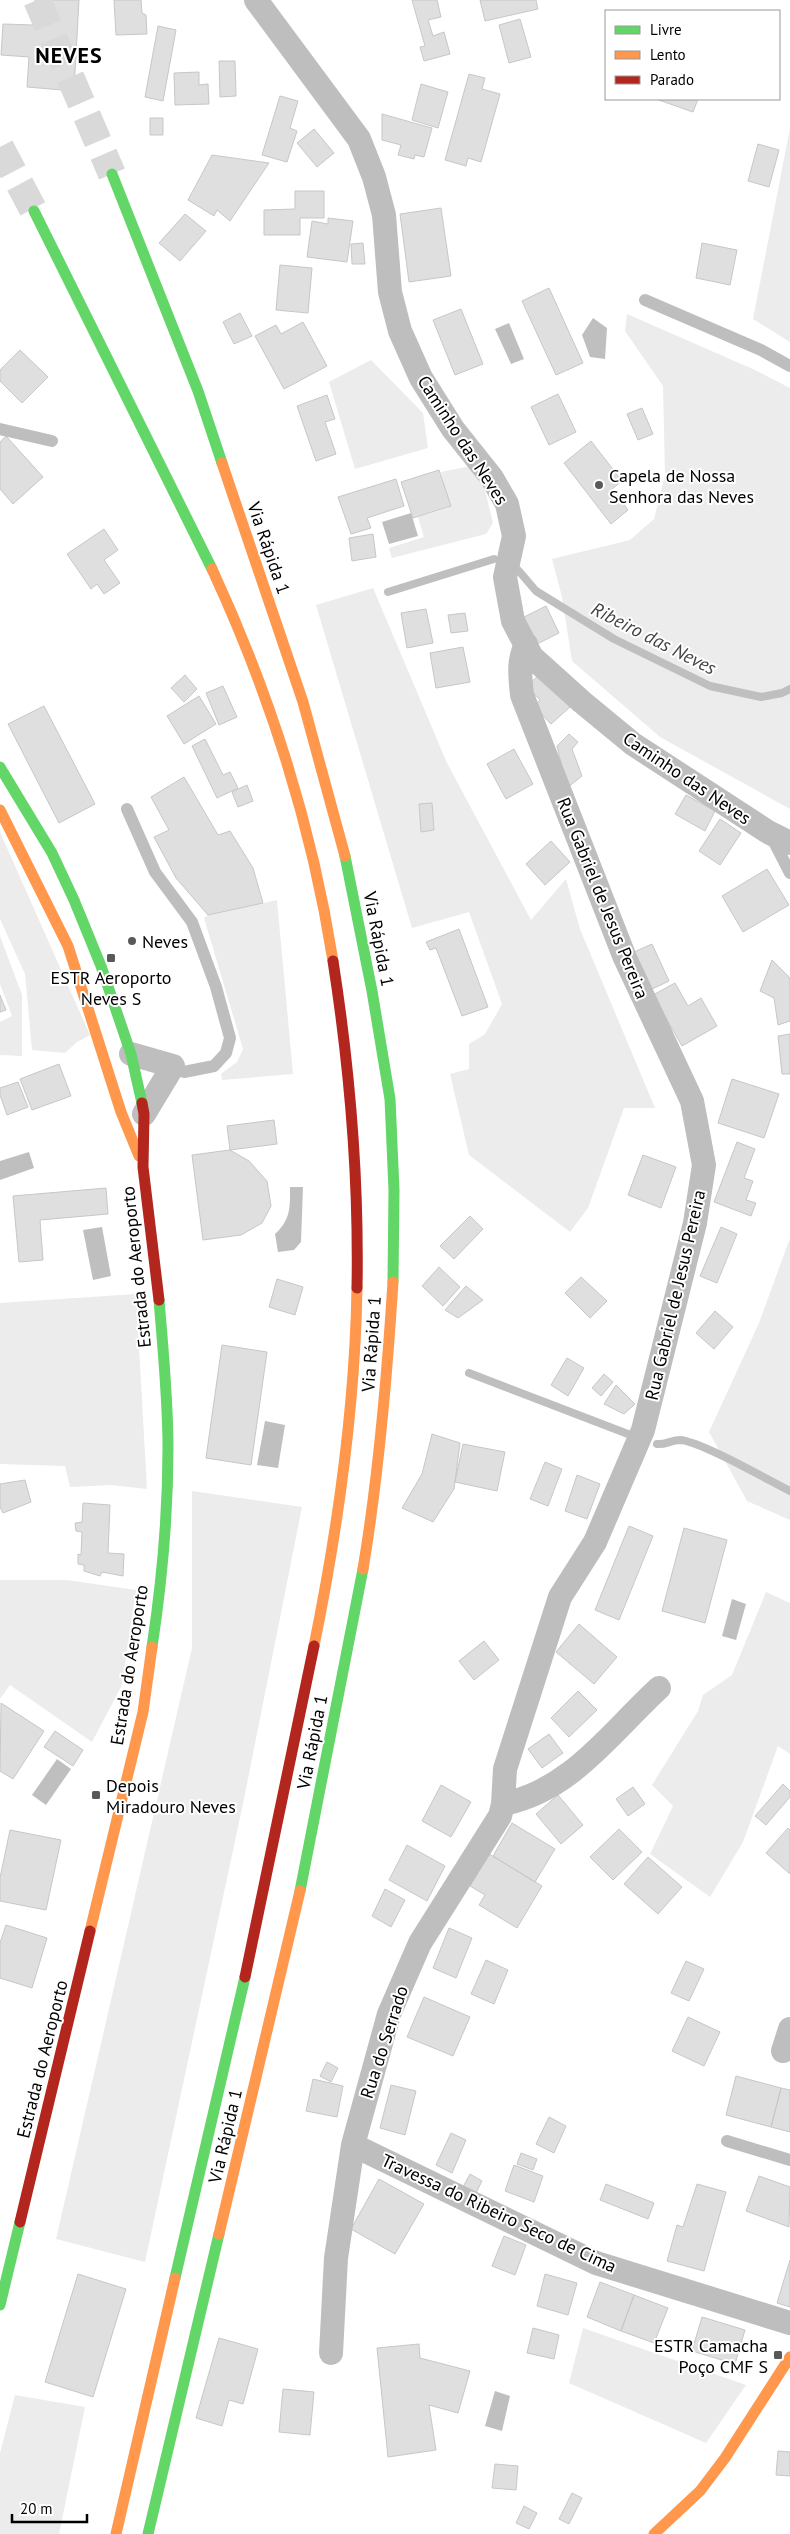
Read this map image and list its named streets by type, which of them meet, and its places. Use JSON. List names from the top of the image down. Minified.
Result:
{"streets":{"main road":["Via Rápida 1","Estrada do Aeroporto"],"street":["Caminho das Neves","Rua Gabriel de Jesus Pereira","Rua do Serrado","Travessa do Ribeiro Seco de Cima"]},"crossings":[["Caminho das Neves","Rua Gabriel de Jesus Pereira"],["Rua Gabriel de Jesus Pereira","Rua do Serrado"],["Rua do Serrado","Travessa do Ribeiro Seco de Cima"]],"districts":["NEVES"],"water":["Ribeiro das Neves"],"places":{"other":["Capela de Nossa Senhora das Neves","Neves"],"transit":["ESTR Aeroporto Neves S","Depois Miradouro Neves","ESTR Camacha Poço CMF S"]},"legend":["Livre","Lento","Parado"],"scale_bar":"20 m"}
